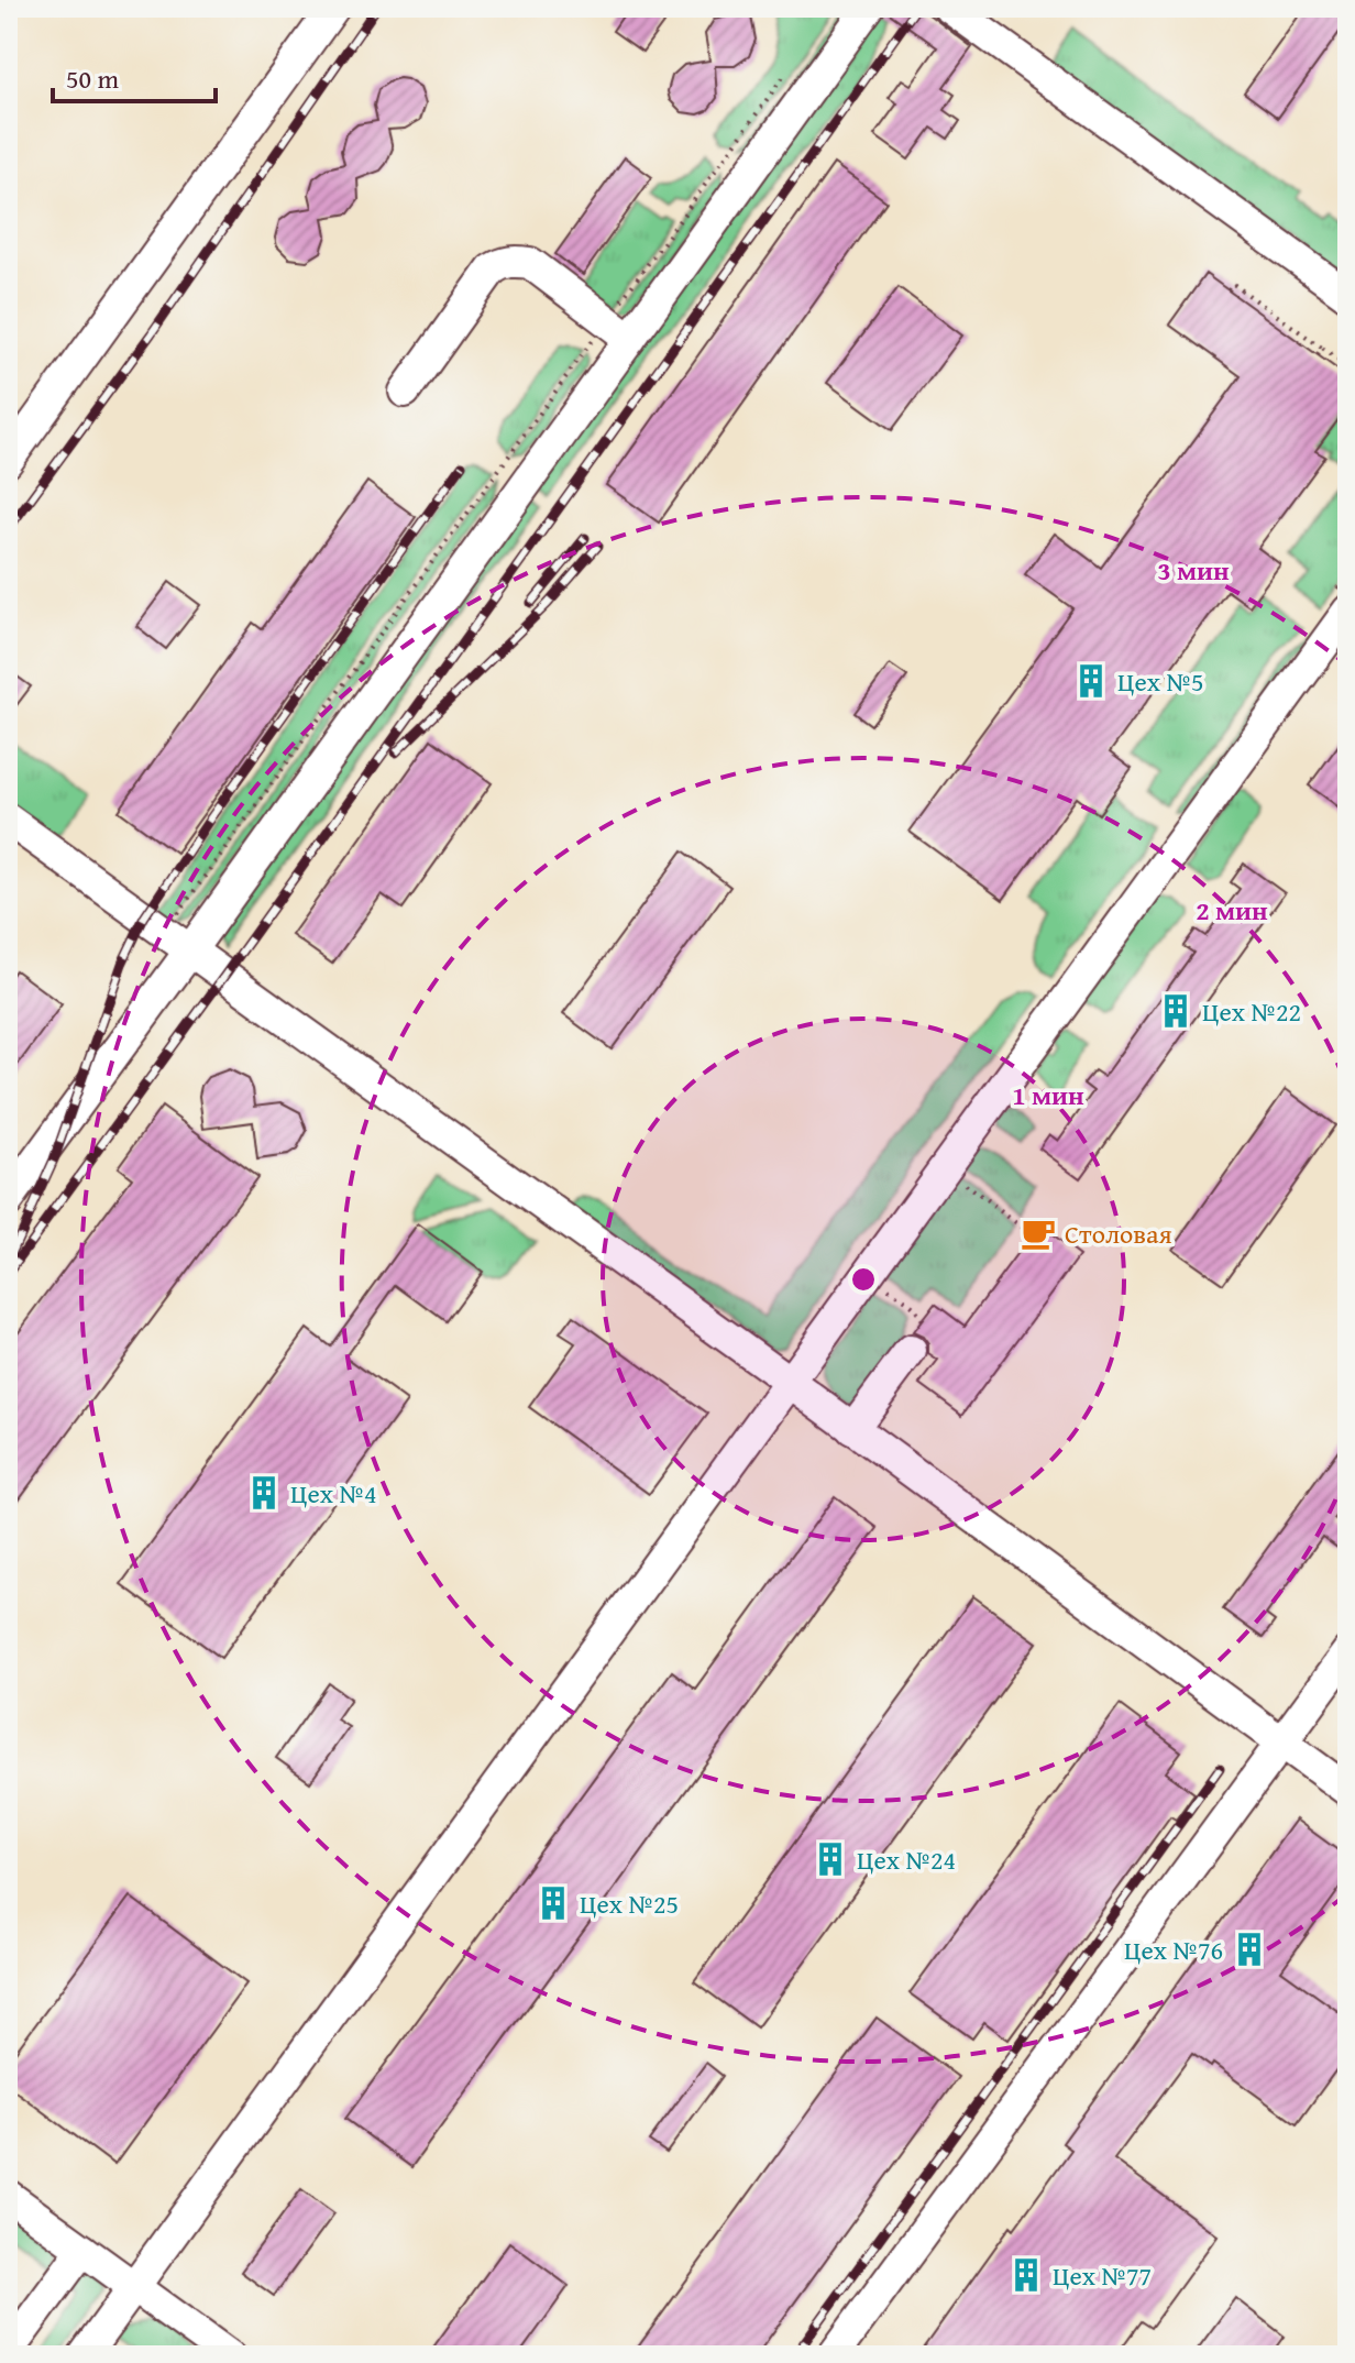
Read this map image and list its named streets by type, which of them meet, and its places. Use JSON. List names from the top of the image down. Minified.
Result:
{"places":{"building":["Цех №5","Цех №22","Цех №4","Цех №24","Цех №25","Цех №76","Цех №77"],"cafe":["Столовая"]},"scale_bar":"50 m","rings":["3 мин","2 мин","1 мин"]}
